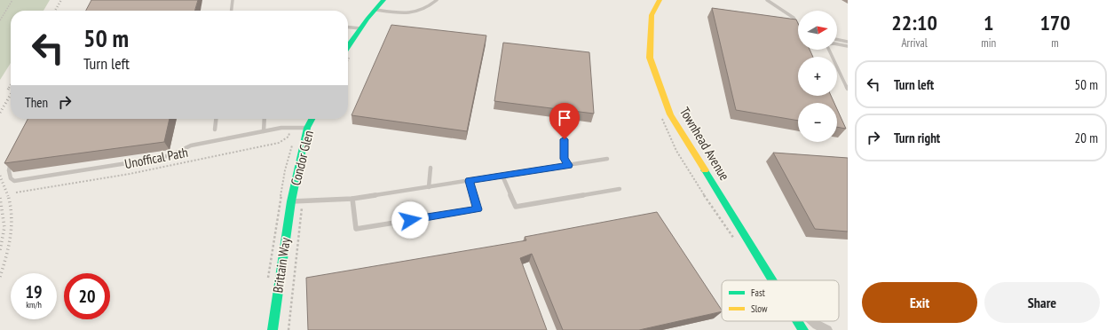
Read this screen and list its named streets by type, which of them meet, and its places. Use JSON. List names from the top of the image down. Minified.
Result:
{"streets":{"street":["Townhead Avenue","Condor Glen","Brittain Way"],"path":["Unoffical Path"]},"crossings":[["Condor Glen","Brittain Way"]],"legend":["Fast","Slow"],"north":"right","page":{"eta":["22:10","Arrival","1","min","170","m"],"map_buttons":["+","−"],"turn":["50 m","Turn left"],"list":[{"name":"Turn left","value":"50 m"},{"name":"Turn right","value":"20 m"}],"then":"Then","speed":"19 km/h","limit":"20","buttons":["Exit","Share"]}}
